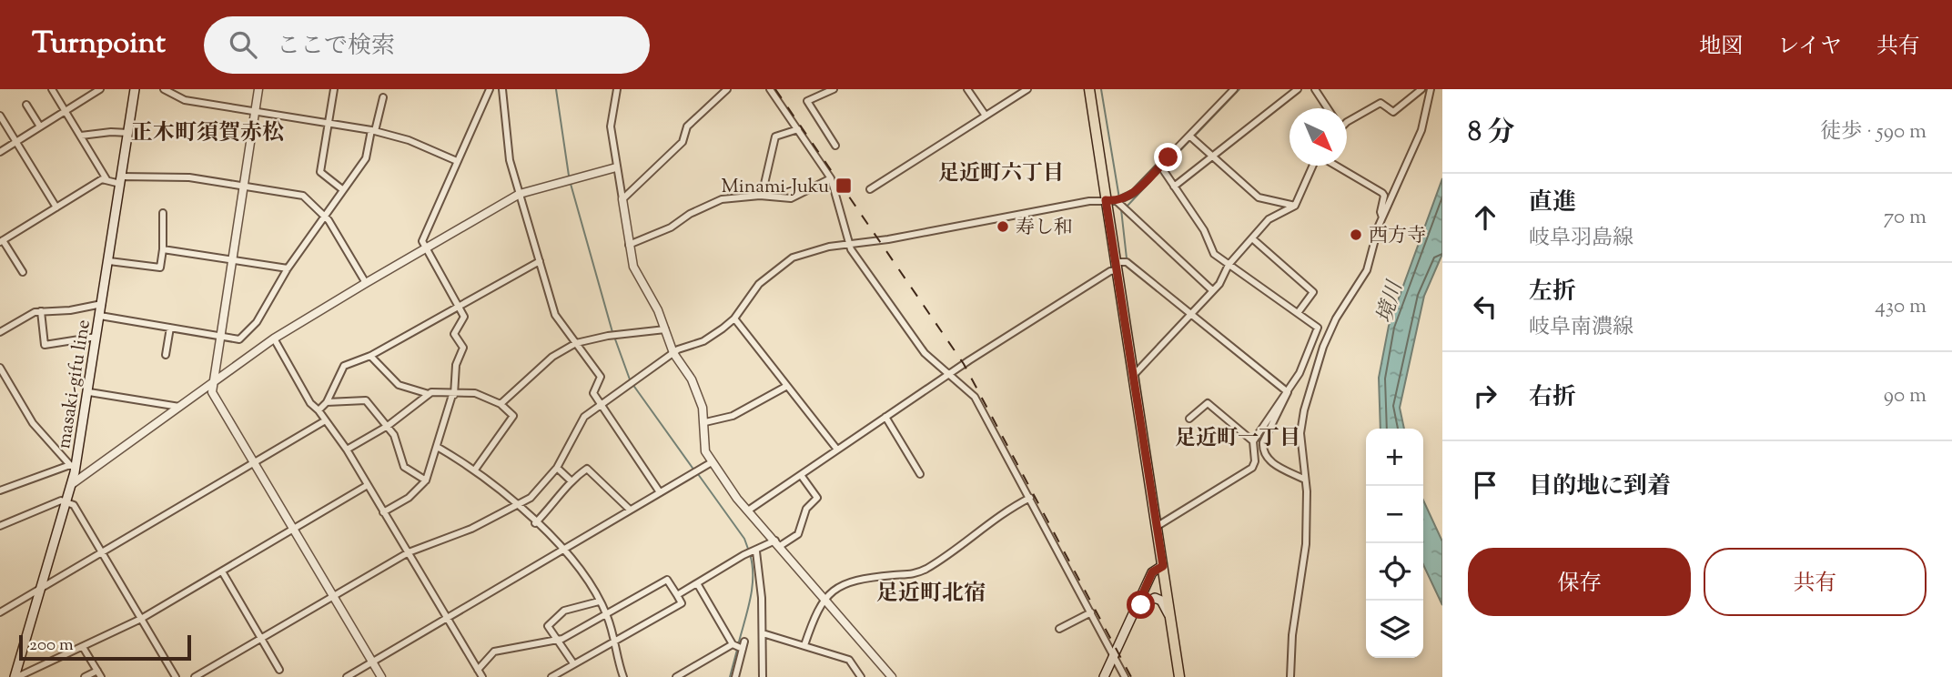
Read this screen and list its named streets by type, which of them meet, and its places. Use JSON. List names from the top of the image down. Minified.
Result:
{"streets":{"main road":["masaki-gifu line"]},"districts":["正木町須賀赤松","足近町六丁目","足近町一丁目","足近町北宿"],"water":["境川"],"places":{"transit":["Minami-Juku"],"other":["寿し和","西方寺"]},"scale_bar":"200 m","north":"bottom right","page":{"header":"Turnpoint","search":"ここで検索","nav":["地図","レイヤ","共有"],"heading":["8 分","徒歩 · 590 m"],"list":[["直進","岐阜羽島線","70 m"],["左折","岐阜南濃線","430 m"],["右折","90 m"],"目的地に到着"],"map_buttons":["+","−"],"buttons":["保存","共有"],"scale":"200 m"}}
